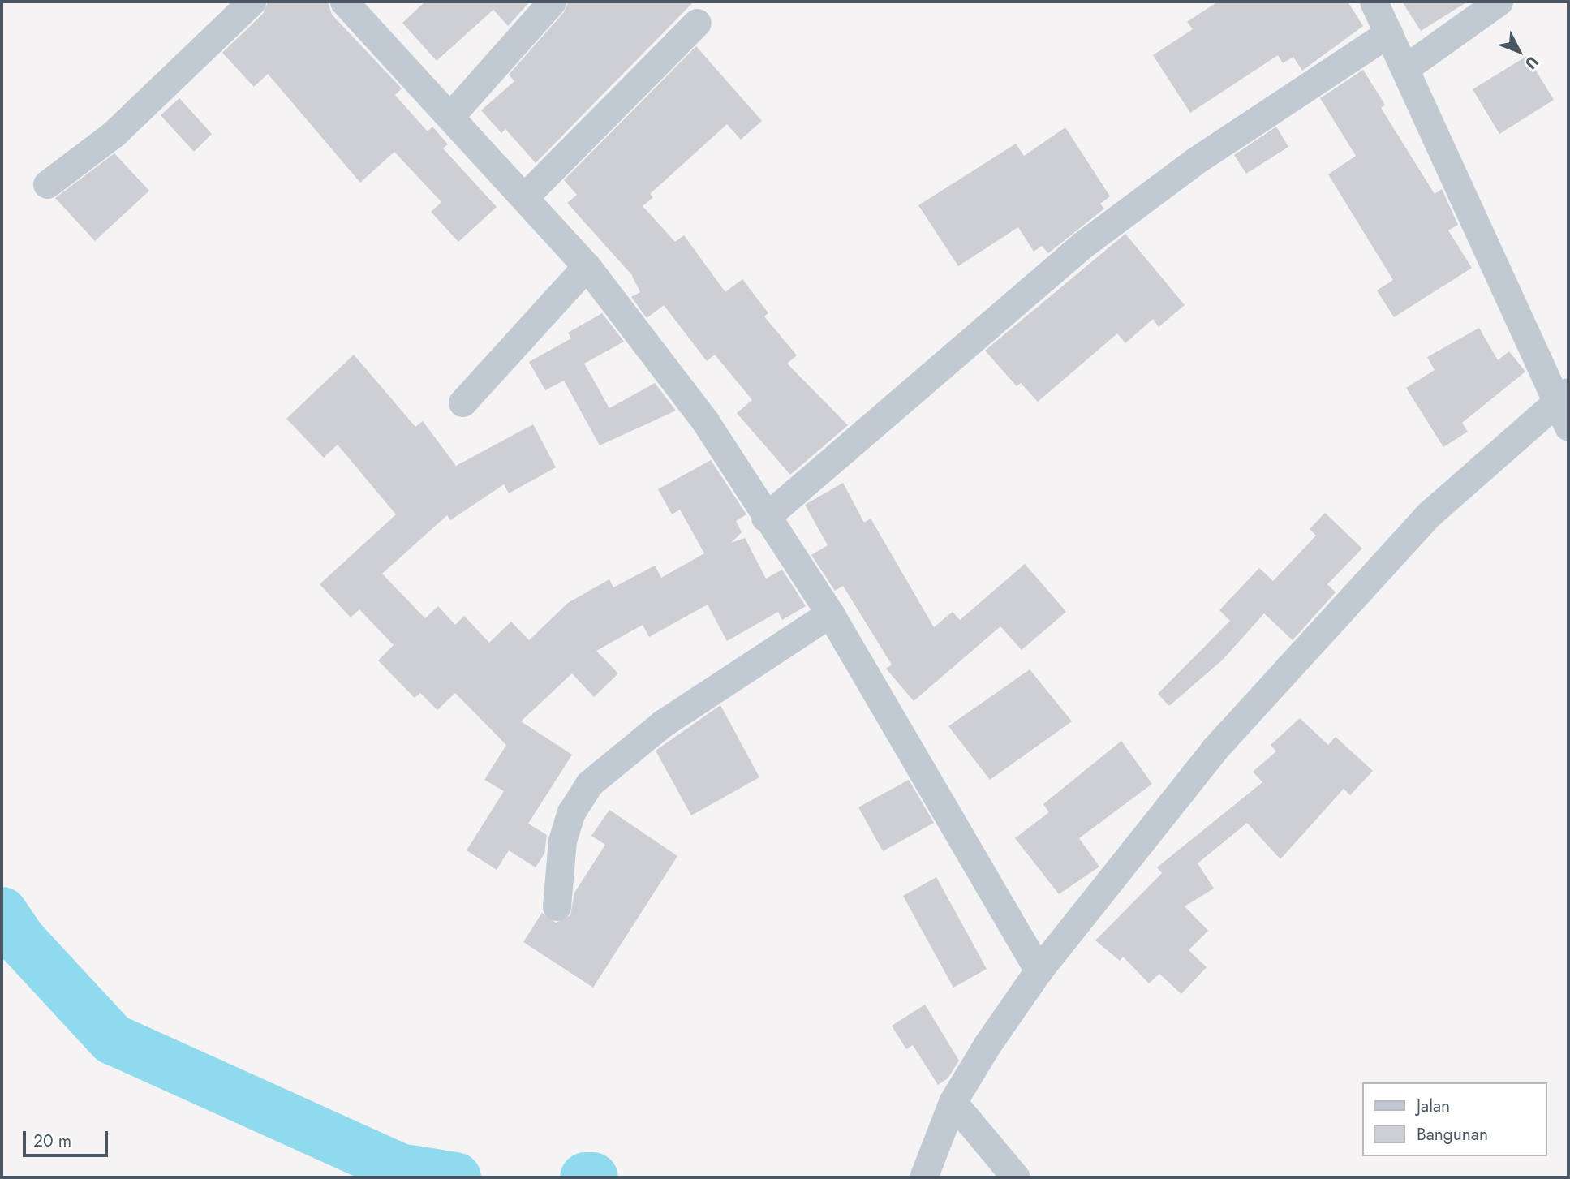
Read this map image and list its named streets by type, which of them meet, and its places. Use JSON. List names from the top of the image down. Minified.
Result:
{"legend":["Jalan","Bangunan"],"scale_bar":"20 m","north":"bottom right"}
